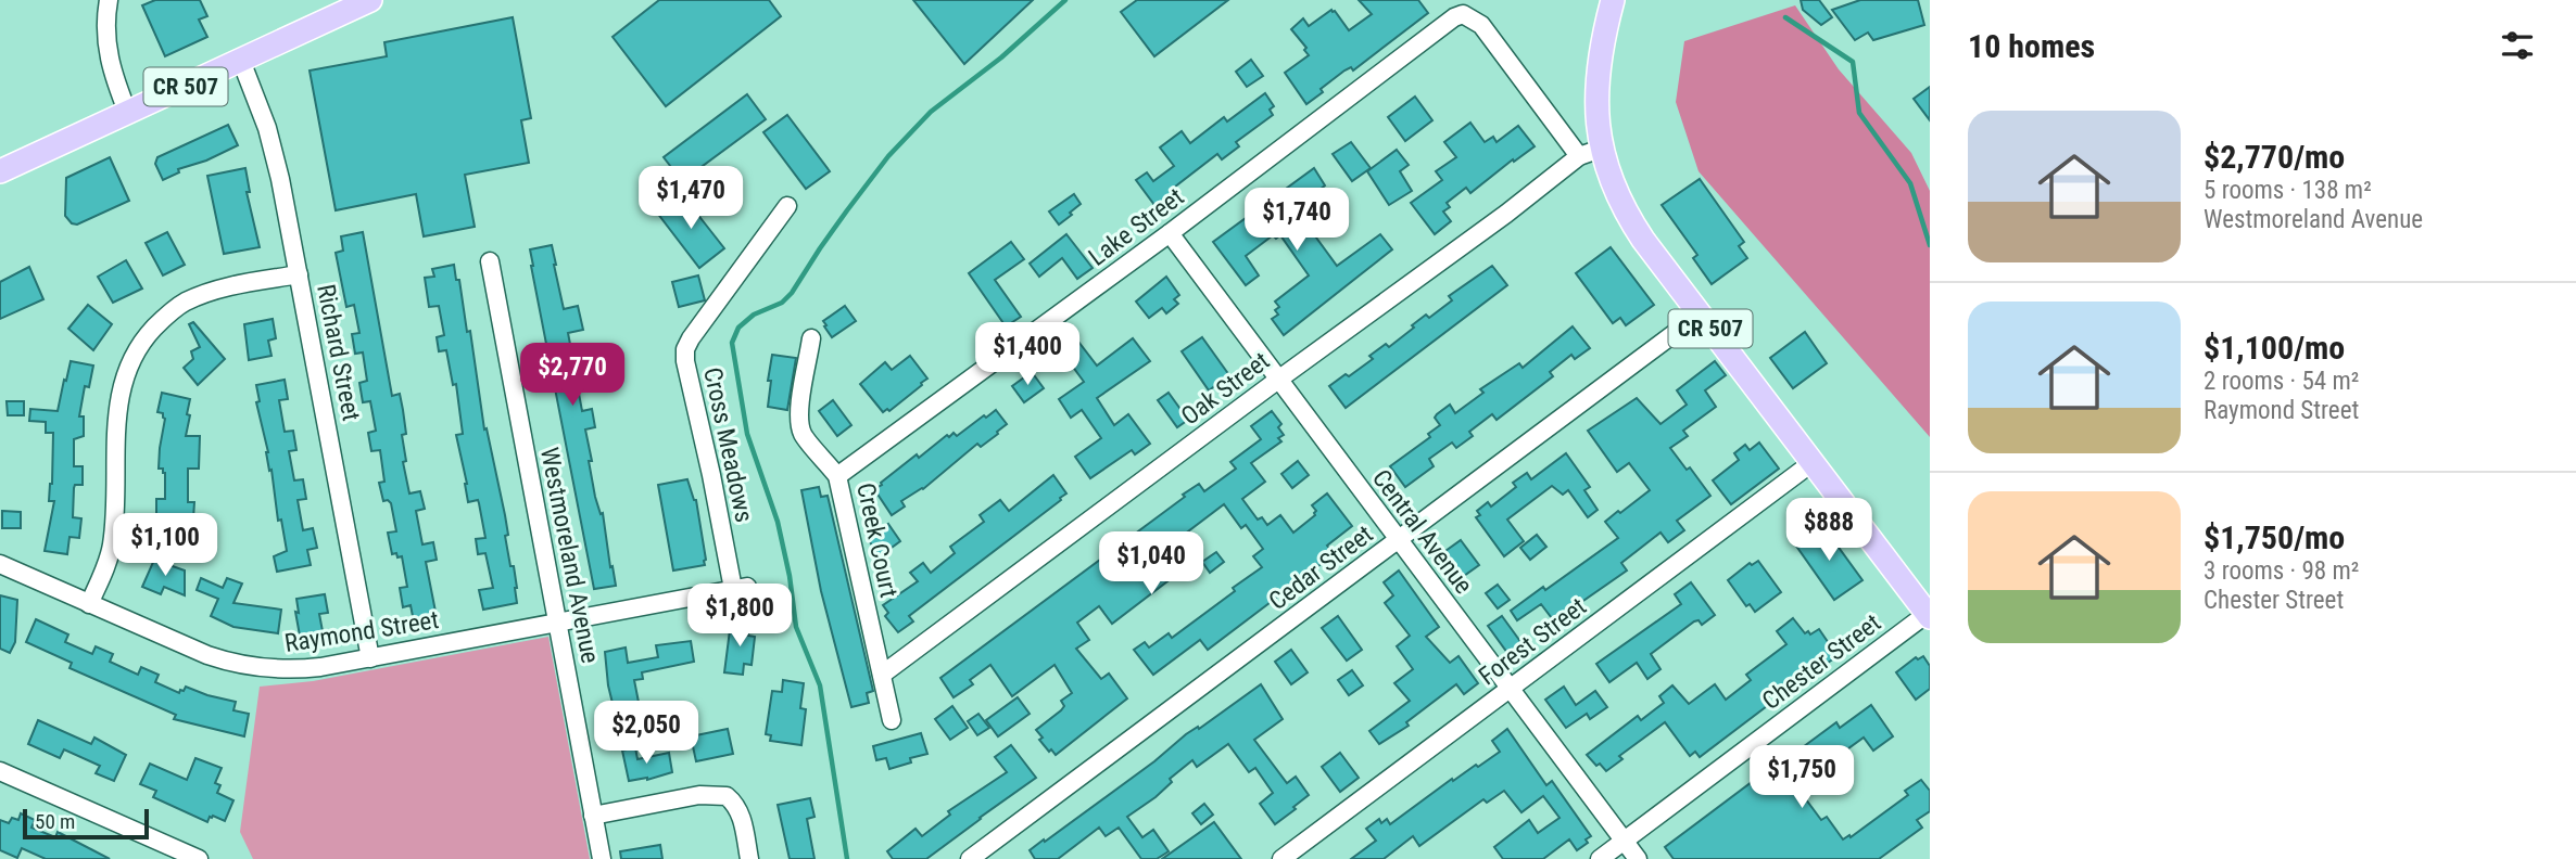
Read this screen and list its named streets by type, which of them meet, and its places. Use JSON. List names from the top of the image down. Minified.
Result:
{"streets":{"main road":["CR 507"],"street":["Lake Street","Richard Street","Oak Street","Cross Meadows","Central Avenue","Creek Court","Westmoreland Avenue","Cedar Street","Raymond Street","Forest Street","Chester Street"]},"crossings":[["CR 507","Richard Street"],["CR 507","Oak Street"],["CR 507","Cedar Street"],["CR 507","Forest Street"],["CR 507","Chester Street"],["Lake Street","Oak Street"],["Lake Street","Central Avenue"],["Lake Street","Creek Court"],["Richard Street","Raymond Street"],["Oak Street","Central Avenue"],["Oak Street","Creek Court"],["Cross Meadows","Raymond Street"],["Central Avenue","Cedar Street"],["Central Avenue","Forest Street"],["Central Avenue","Chester Street"],["Westmoreland Avenue","Raymond Street"]],"scale_bar":"50 m","page":{"heading":"10 homes","list":[{"name":"$2,770/mo","note":"5 rooms · 138 m² · Westmoreland Avenue"},{"name":"$1,100/mo","note":"2 rooms · 54 m² · Raymond Street"},{"name":"$1,750/mo","note":"3 rooms · 98 m² · Chester Street"}],"price":["$1,470","$1,740","$1,400","$2,770","$888","$1,100","$1,040","$1,800","$2,050","$1,750"],"scale":"50 m"}}
